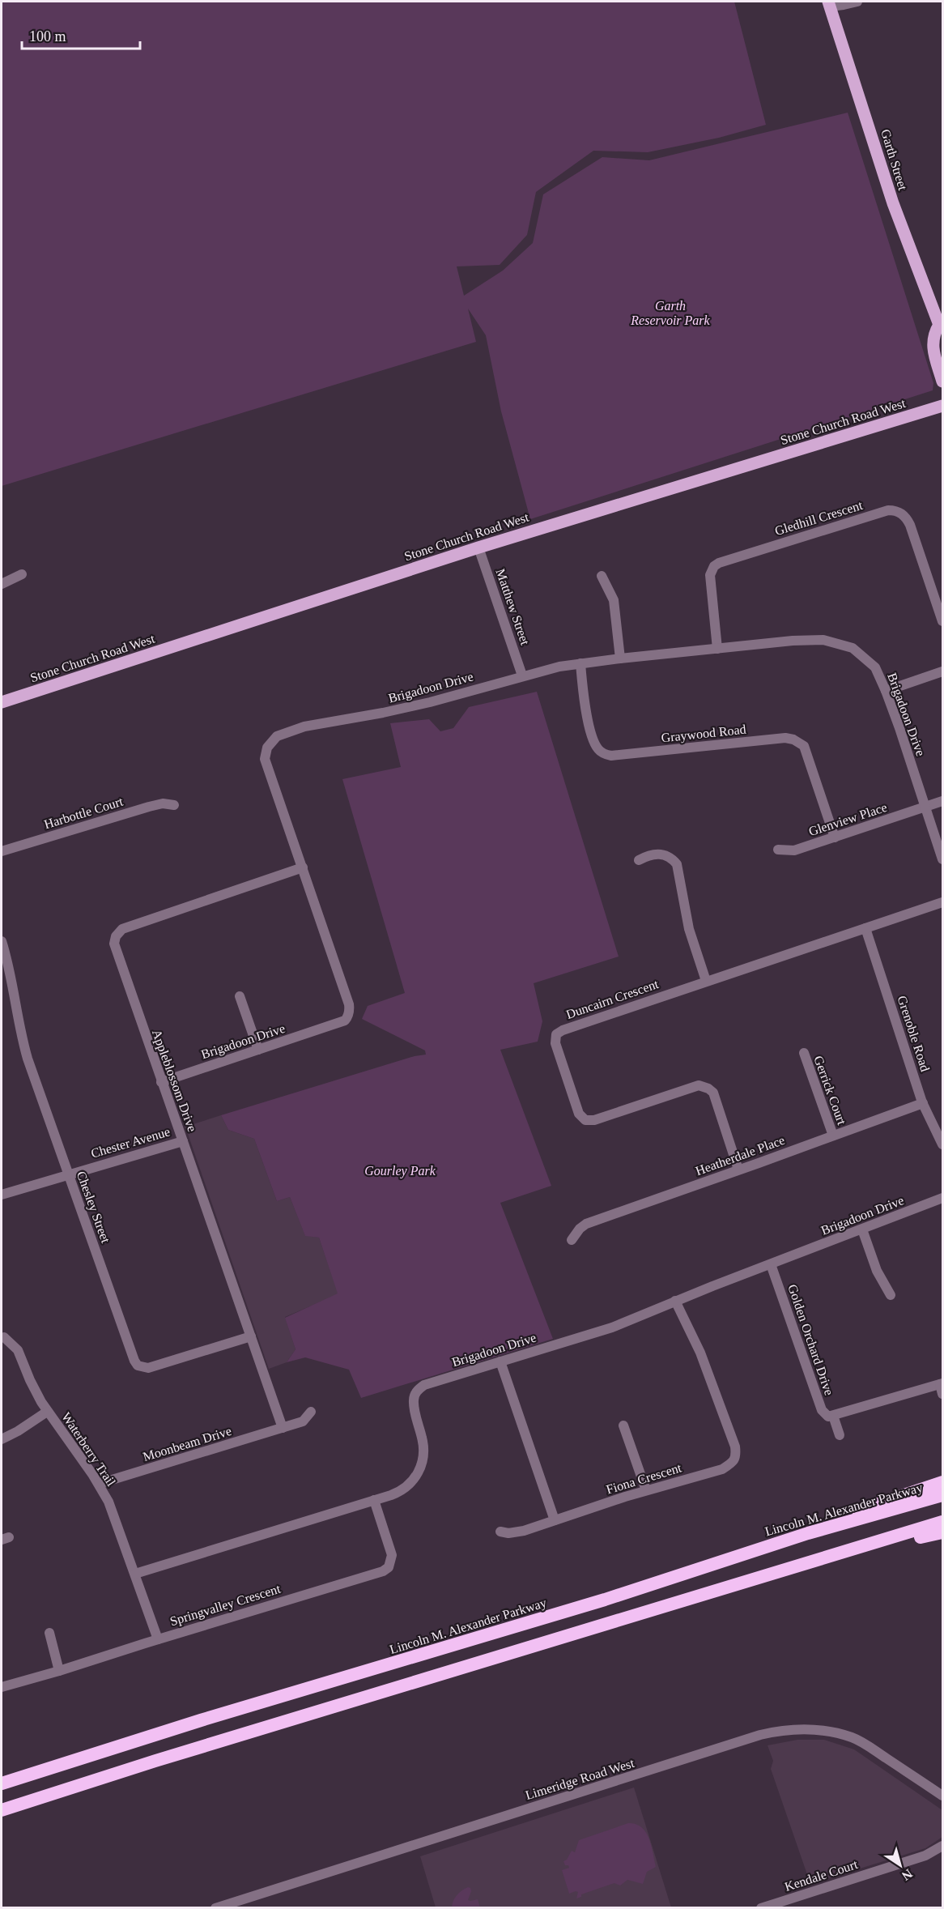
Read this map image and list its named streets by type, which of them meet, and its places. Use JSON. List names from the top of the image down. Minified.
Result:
{"streets":{"highway":["Lincoln M. Alexander Parkway"],"main road":["Garth Street","Stone Church Road West"],"street":["Gledhill Crescent","Matthew Street","Brigadoon Drive","Graywood Road","Harbottle Court","Glenview Place","Duncairn Crescent","Grenoble Road","Appleblossom Drive","Gerrick Court","Chester Avenue","Heatherdale Place","Chesley Street","Golden Orchard Drive","Moonbeam Drive","Waterberry Trail","Fiona Crescent","Springvalley Crescent","Limeridge Road West","Kendale Court"]},"crossings":[["Stone Church Road West","Matthew Street"],["Gledhill Crescent","Brigadoon Drive"],["Matthew Street","Brigadoon Drive"],["Brigadoon Drive","Graywood Road"],["Brigadoon Drive","Glenview Place"],["Brigadoon Drive","Appleblossom Drive"],["Brigadoon Drive","Golden Orchard Drive"],["Brigadoon Drive","Waterberry Trail"],["Brigadoon Drive","Fiona Crescent"],["Brigadoon Drive","Springvalley Crescent"],["Graywood Road","Glenview Place"],["Duncairn Crescent","Grenoble Road"],["Duncairn Crescent","Heatherdale Place"],["Grenoble Road","Heatherdale Place"],["Appleblossom Drive","Chester Avenue"],["Appleblossom Drive","Chesley Street"],["Appleblossom Drive","Moonbeam Drive"],["Gerrick Court","Heatherdale Place"],["Chester Avenue","Chesley Street"],["Moonbeam Drive","Waterberry Trail"],["Waterberry Trail","Springvalley Crescent"]],"parks":["Garth Reservoir Park","Gourley Park"],"scale_bar":"100 m","north":"bottom right"}
